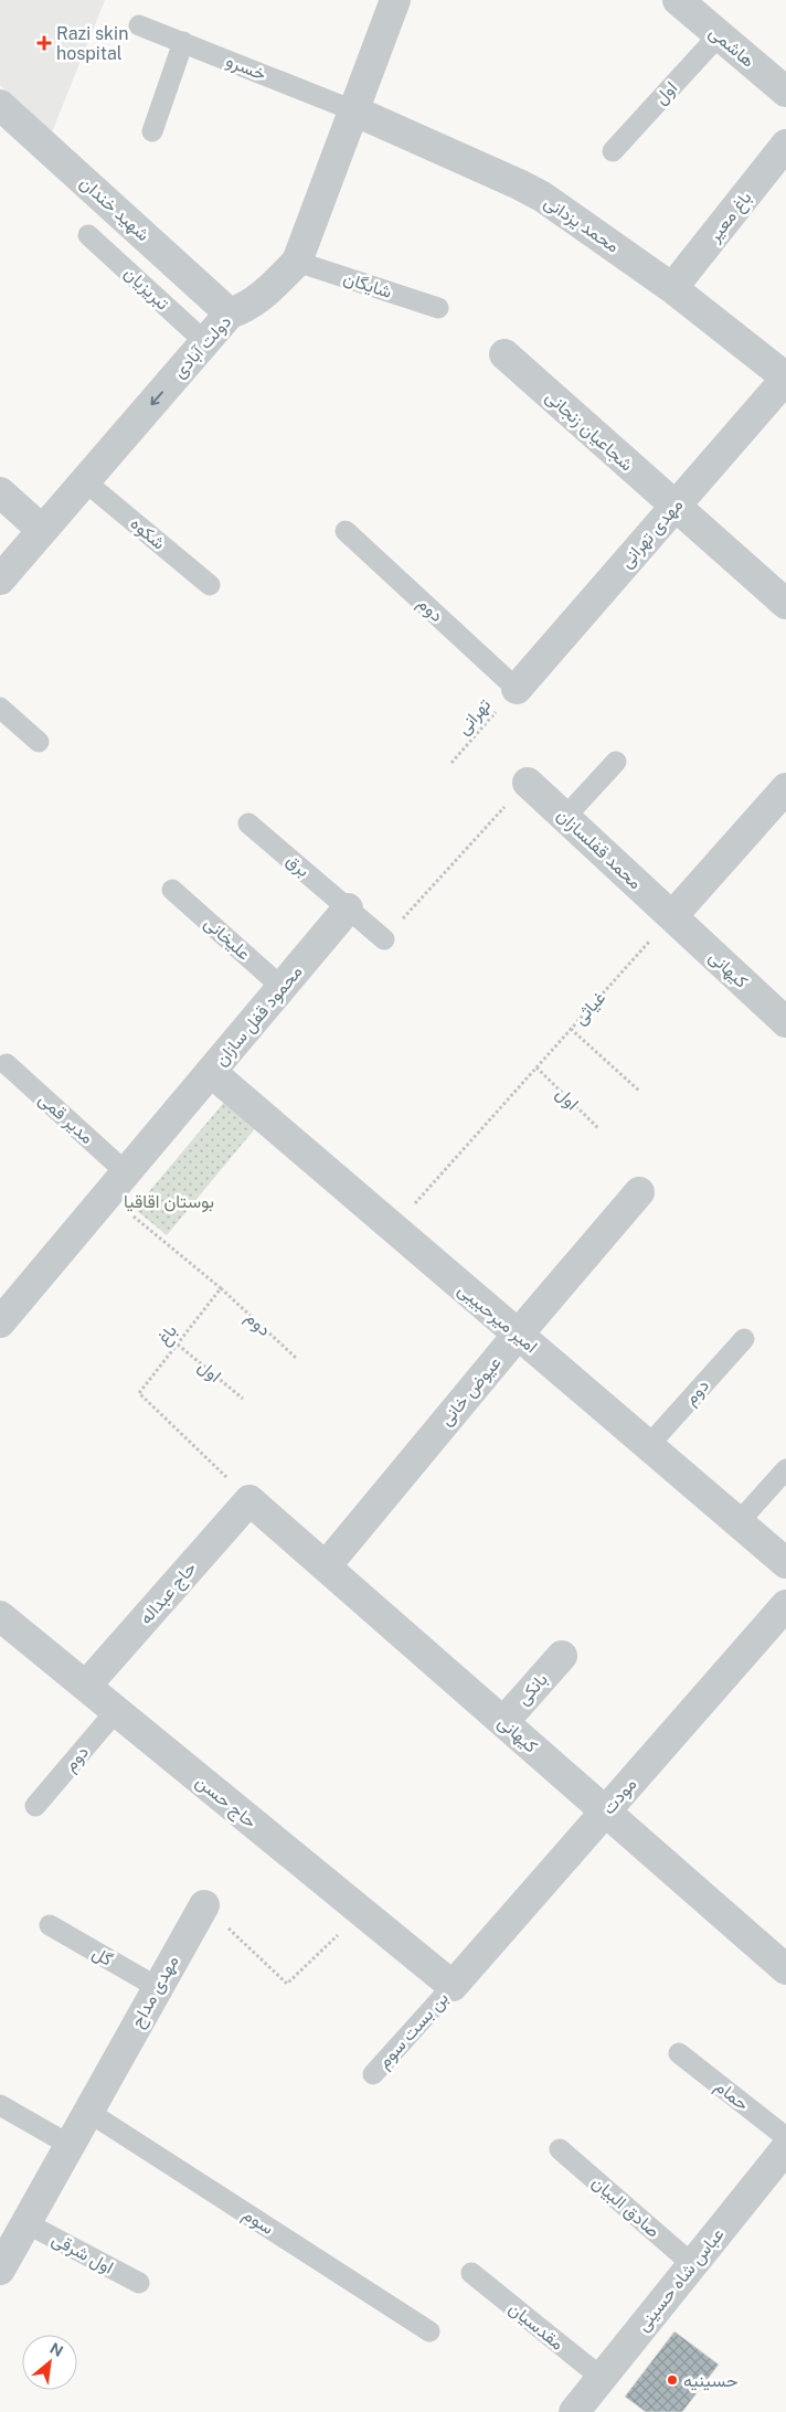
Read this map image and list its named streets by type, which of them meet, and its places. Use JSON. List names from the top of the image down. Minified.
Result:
{"streets":{"street":["هاشمی","شهید خندان","باغ معیر","محمد یزدانی","دولت آبادی","شجاعیان زنجانی","مهدی تهرانی","محمد قفلسازان","کیهانی","محمود قفل سازان","امیر میرحبیبی","عیوض خانی","حاج عبداله","بانکی","مودت","حاج حسن","مهدی مداح","عباس شاه حسینی"],"lane":["خسرو","اول","شایگان","تبریزیان","شکوه","دوم","برق","علیخانی","مدیر قمی","گل","بن بست سوم","حمام","صادق البیان","سوم","اول شرقی","مقدسیان"],"path":["تهرانی","غیاثی","باغ"]},"crossings":[["هاشمی","اول"],["خسرو","محمد یزدانی"],["خسرو","دولت آبادی"],["اول","غیاثی"],["اول","باغ"],["شهید خندان","دولت آبادی"],["باغ معیر","محمد یزدانی"],["محمد یزدانی","دولت آبادی"],["محمد یزدانی","مهدی تهرانی"],["شایگان","دولت آبادی"],["تبریزیان","دولت آبادی"],["دولت آبادی","شکوه"],["شجاعیان زنجانی","مهدی تهرانی"],["مهدی تهرانی","دوم"],["مهدی تهرانی","تهرانی"],["دوم","تهرانی"],["دوم","امیر میرحبیبی"],["دوم","باغ"],["دوم","حاج حسن"],["محمد قفلسازان","کیهانی"],["محمد قفلسازان","غیاثی"],["برق","محمود قفل سازان"],["علیخانی","محمود قفل سازان"],["کیهانی","غیاثی"],["کیهانی","باغ"],["کیهانی","عیوض خانی"],["کیهانی","حاج عبداله"],["کیهانی","بانکی"],["کیهانی","مودت"],["غیاثی","امیر میرحبیبی"],["محمود قفل سازان","مدیر قمی"],["محمود قفل سازان","امیر میرحبیبی"],["امیر میرحبیبی","عیوض خانی"],["باغ","حاج عبداله"],["حاج عبداله","حاج حسن"],["مودت","حاج حسن"],["مودت","بن بست سوم"],["حاج حسن","بن بست سوم"],["گل","مهدی مداح"],["مهدی مداح","سوم"],["مهدی مداح","اول شرقی"],["صادق البیان","عباس شاه حسینی"],["عباس شاه حسینی","مقدسیان"]],"parks":["بوستان اقاقیا"],"places":{"health":["Razi skin hospital"],"other":["حسینیه"]},"north":"top right"}
